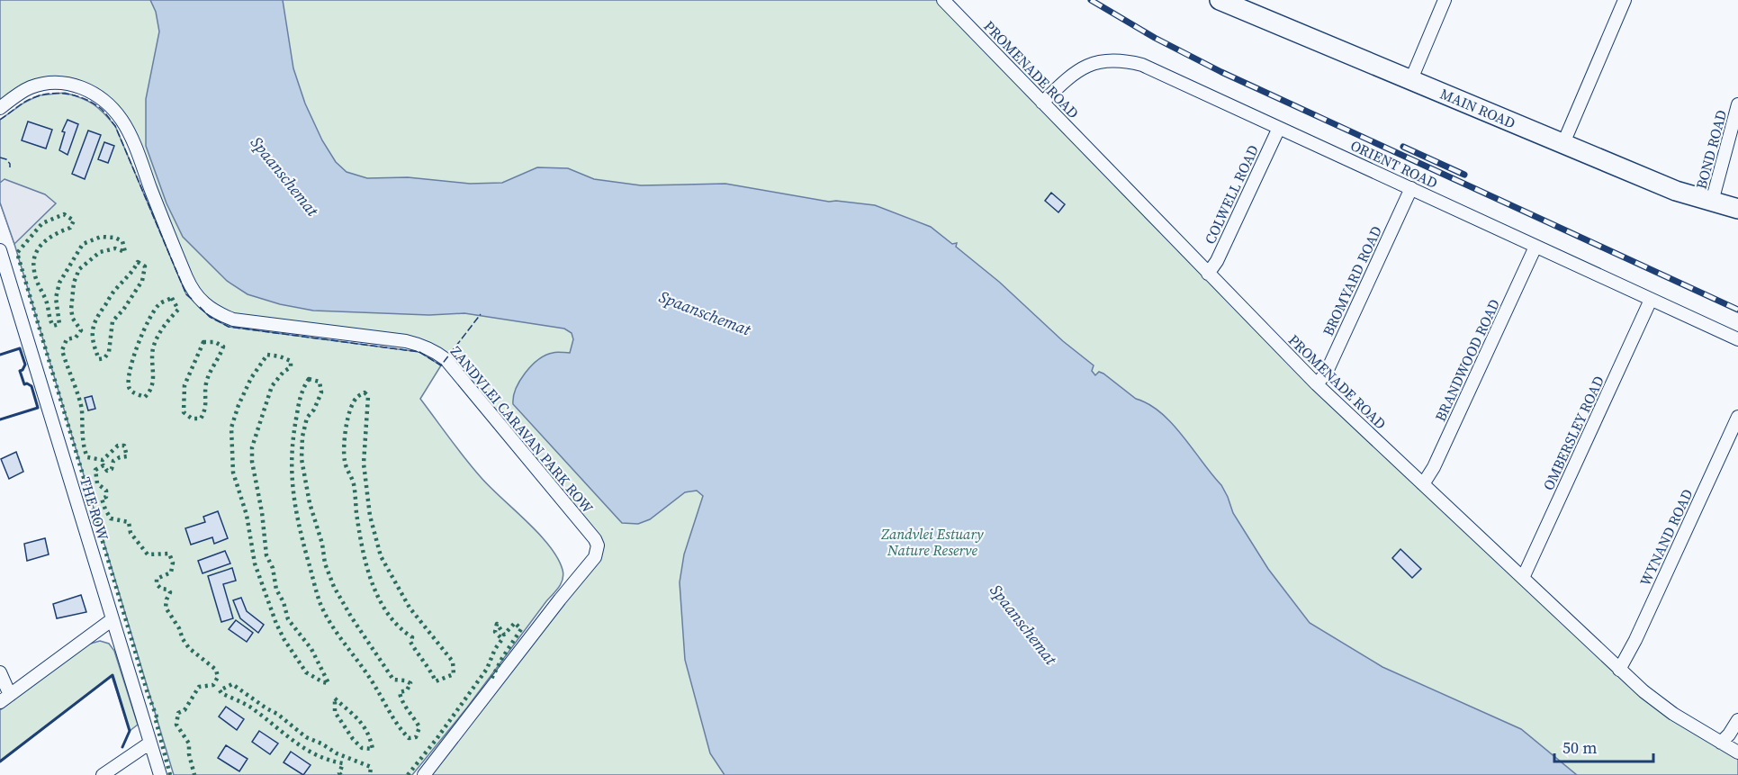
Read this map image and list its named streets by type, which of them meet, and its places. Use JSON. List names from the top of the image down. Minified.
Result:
{"streets":{"main road":["MAIN ROAD"],"street":["PROMENADE ROAD","BOND ROAD","ORIENT ROAD","COLWELL ROAD","BROMYARD ROAD","BRANDWOOD ROAD","ZANDVLEI CARAVAN PARK ROW","OMBERSLEY ROAD","THE ROW","WYNAND ROAD"]},"crossings":[["PROMENADE ROAD","ORIENT ROAD"],["PROMENADE ROAD","COLWELL ROAD"],["PROMENADE ROAD","BROMYARD ROAD"],["PROMENADE ROAD","BRANDWOOD ROAD"],["PROMENADE ROAD","OMBERSLEY ROAD"],["PROMENADE ROAD","WYNAND ROAD"],["MAIN ROAD","BOND ROAD"],["ORIENT ROAD","COLWELL ROAD"],["ORIENT ROAD","BROMYARD ROAD"],["ORIENT ROAD","BRANDWOOD ROAD"],["ORIENT ROAD","OMBERSLEY ROAD"]],"water":["Spaanschemat"],"parks":["Zandvlei Estuary Nature Reserve"],"scale_bar":"50 m"}
